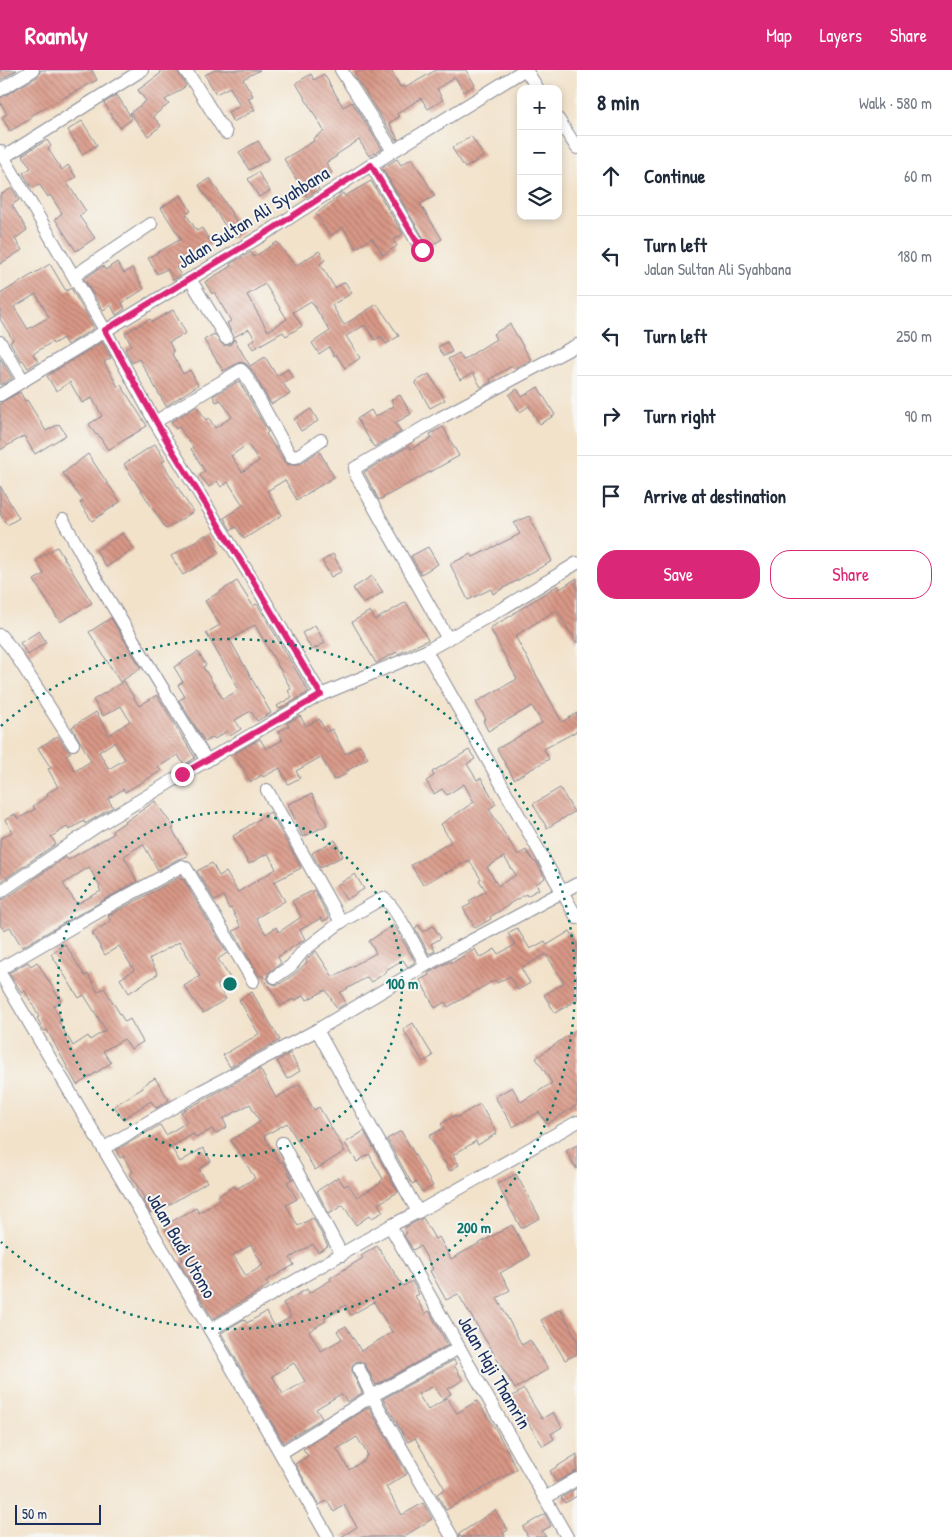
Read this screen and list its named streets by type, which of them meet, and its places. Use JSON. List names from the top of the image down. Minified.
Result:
{"streets":{"street":["Jalan Sultan Ali Syahbana","Jalan Budi Utomo","Jalan Haji Thamrin"]},"scale_bar":"50 m","page":{"header":"Roamly","nav":["Map","Layers","Share"],"heading":["8 min","Walk · 580 m"],"map_buttons":["+","−"],"list":[["Continue","60 m"],["Turn left","Jalan Sultan Ali Syahbana","180 m"],["Turn left","250 m"],["Turn right","90 m"],"Arrive at destination"],"buttons":["Save","Share"],"scale":"50 m"},"rings":["100 m","200 m"]}
